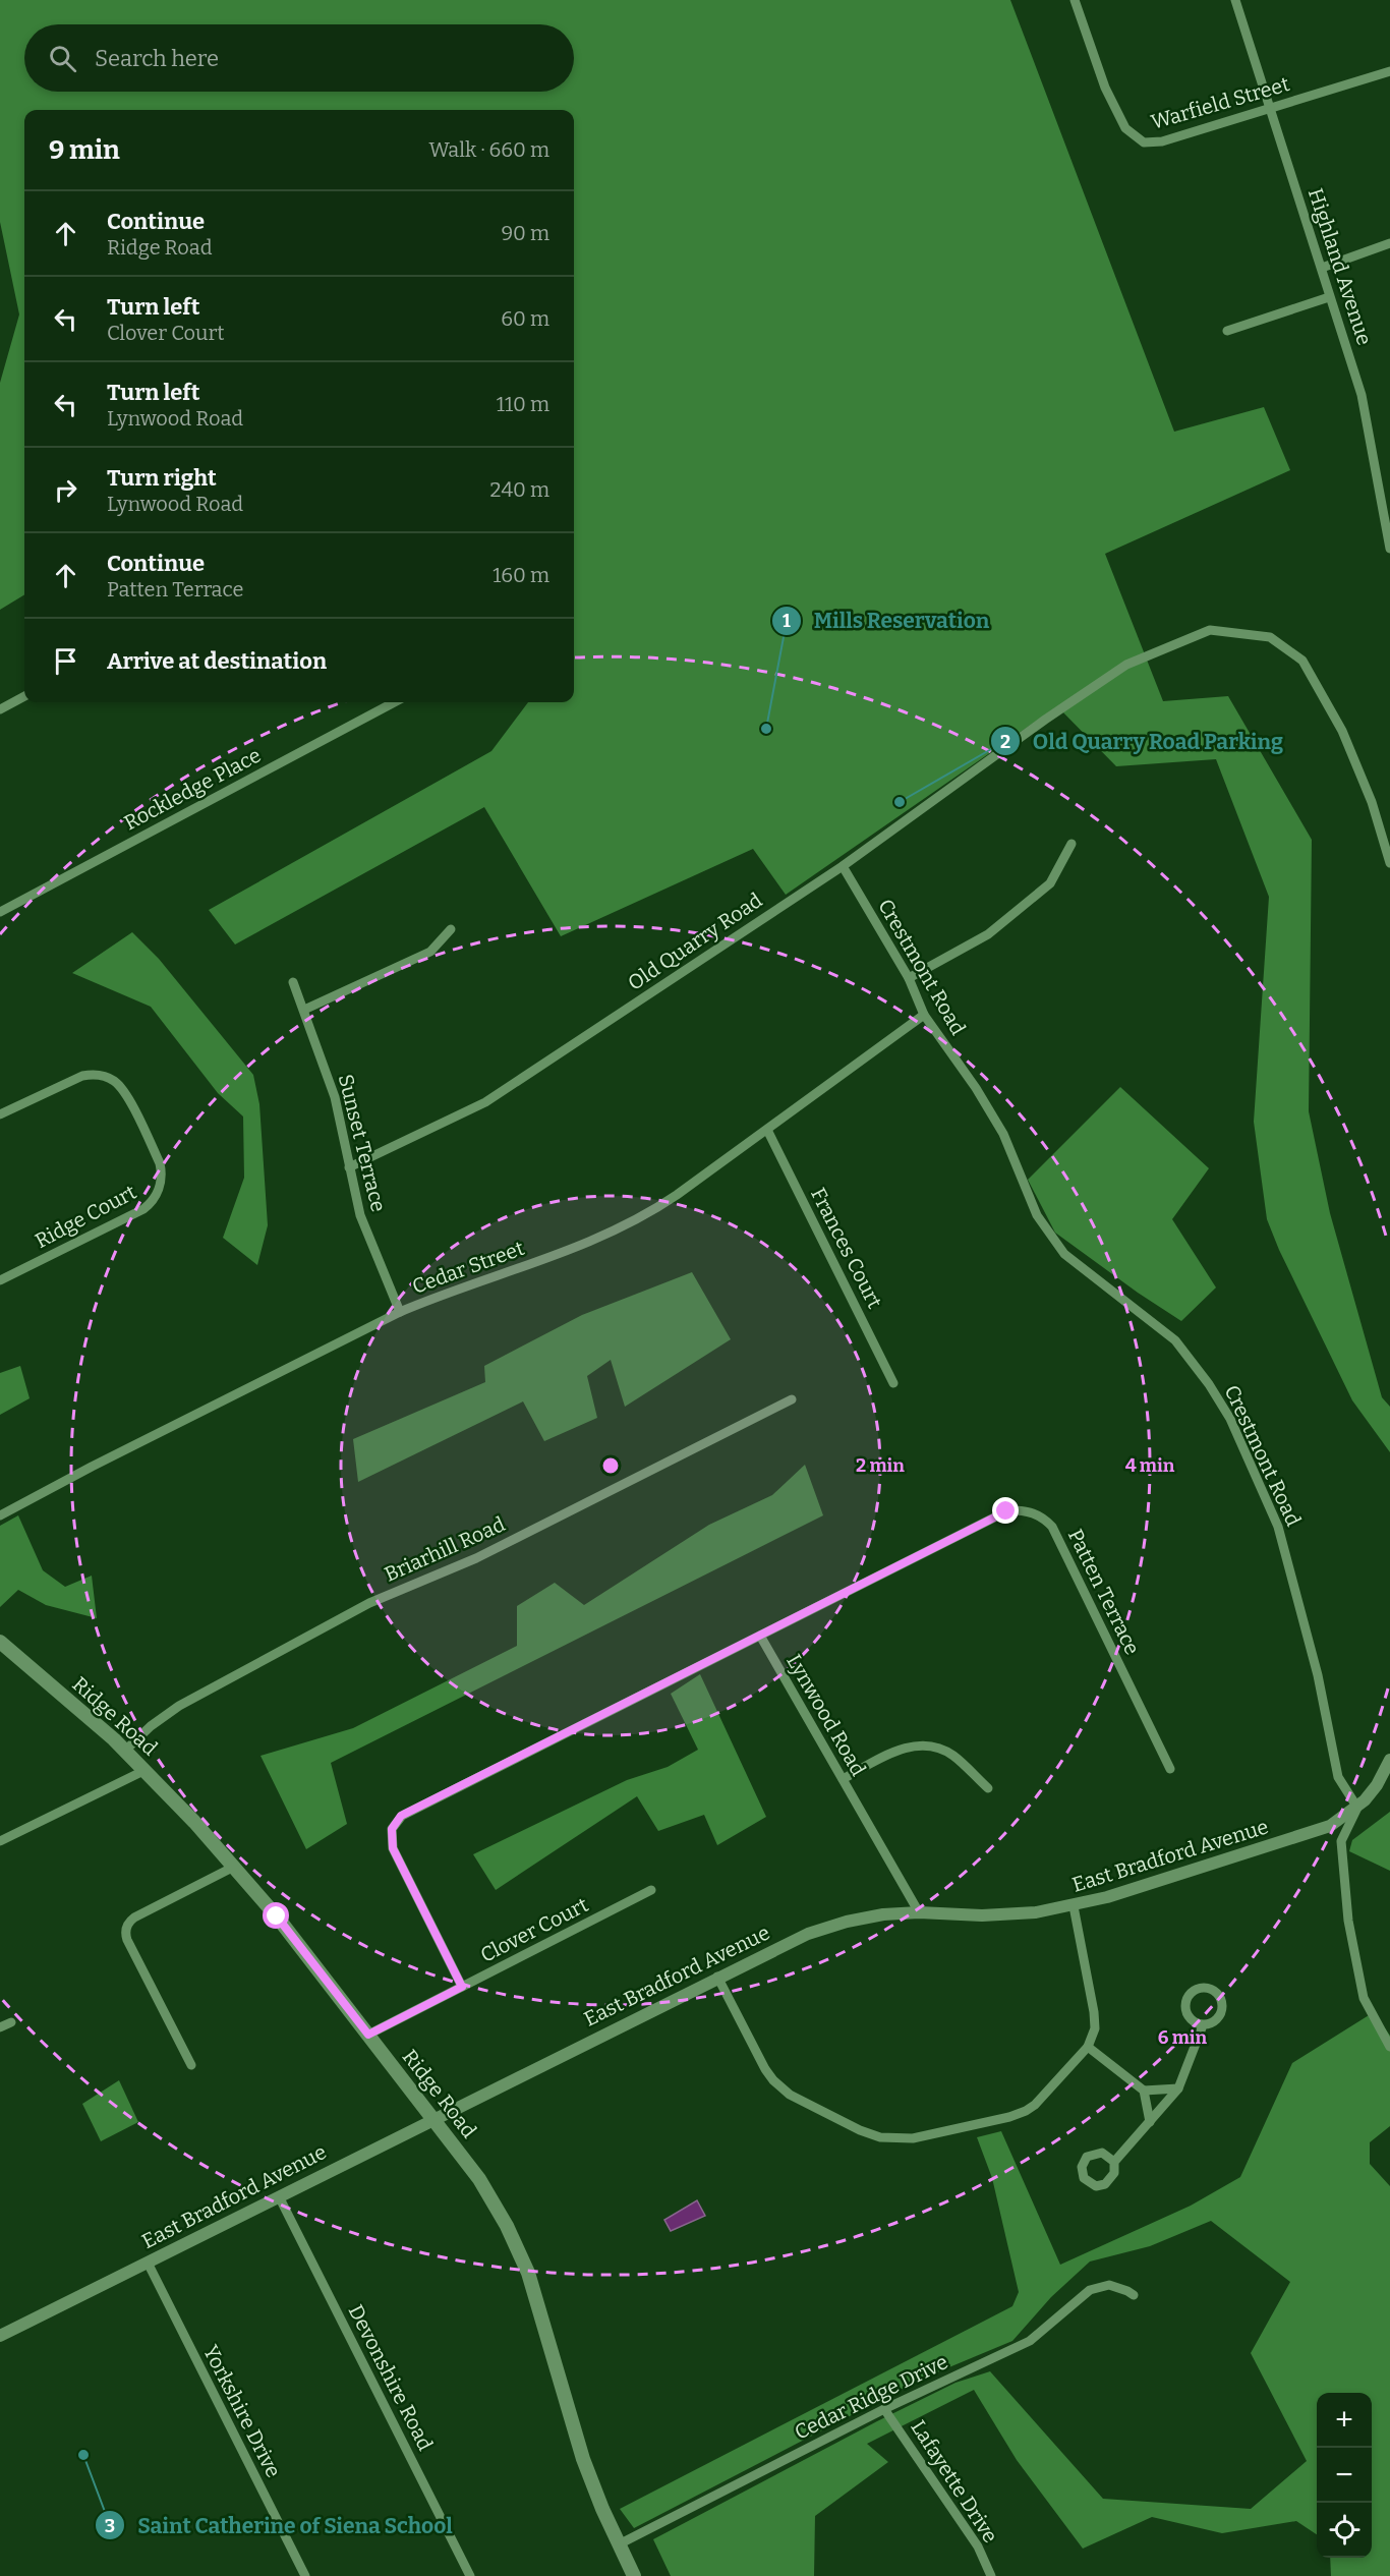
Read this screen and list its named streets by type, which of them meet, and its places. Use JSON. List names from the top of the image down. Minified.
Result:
{"streets":{"main road":["Ridge Road"],"street":["Warfield Street","Highland Avenue","Rockledge Place","Old Quarry Road","Crestmont Road","Sunset Terrace","Ridge Court","Frances Court","Cedar Street","Briarhill Road","Patten Terrace","Lynwood Road","East Bradford Avenue","Clover Court","Devonshire Road","Cedar Ridge Drive","Yorkshire Drive","Lafayette Drive"]},"crossings":[["Warfield Street","Highland Avenue"],["Old Quarry Road","Crestmont Road"],["Old Quarry Road","Sunset Terrace"],["Crestmont Road","Cedar Street"],["Crestmont Road","East Bradford Avenue"],["Sunset Terrace","Cedar Street"],["Frances Court","Cedar Street"],["Briarhill Road","Ridge Road"],["Patten Terrace","Lynwood Road"],["Lynwood Road","East Bradford Avenue"],["Ridge Road","East Bradford Avenue"],["Ridge Road","Clover Court"],["Ridge Road","Cedar Ridge Drive"],["East Bradford Avenue","Devonshire Road"],["East Bradford Avenue","Yorkshire Drive"],["Cedar Ridge Drive","Lafayette Drive"]],"places":["Mills Reservation","Old Quarry Road Parking","Saint Catherine of Siena School"],"page":{"search":"Search here","heading":["9 min","Walk · 660 m"],"list":[["Continue","Ridge Road","90 m"],["Turn left","Clover Court","60 m"],["Turn left","Lynwood Road","110 m"],["Turn right","Lynwood Road","240 m"],["Continue","Patten Terrace","160 m"],"Arrive at destination"],"map_buttons":["+","−"]},"rings":["2 min","4 min","6 min"]}
